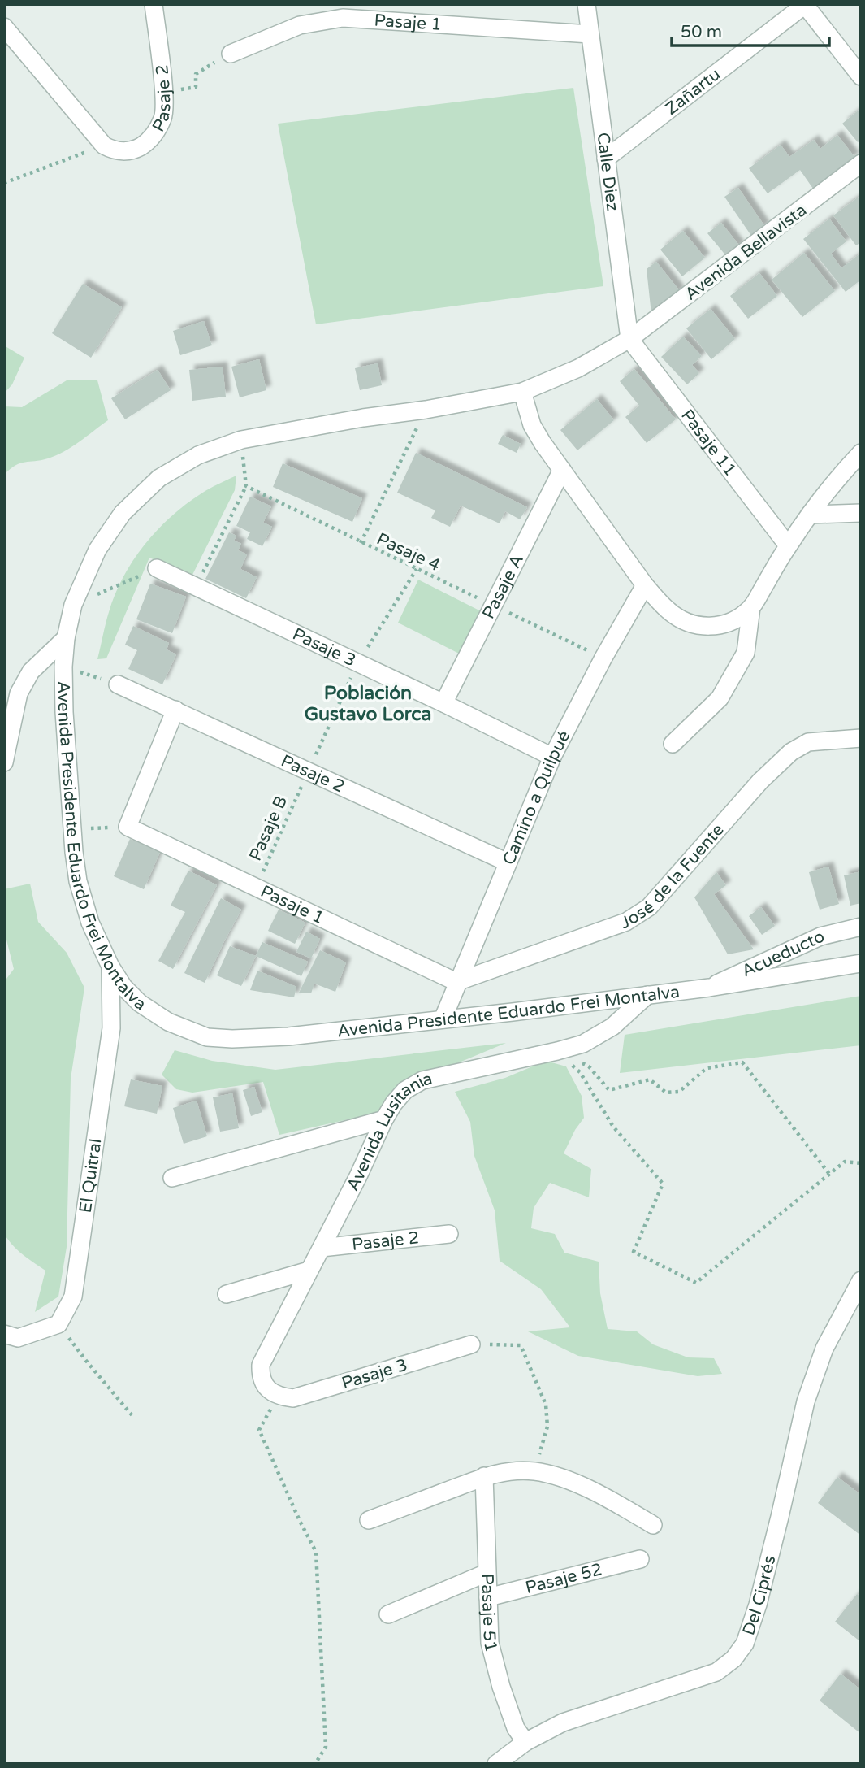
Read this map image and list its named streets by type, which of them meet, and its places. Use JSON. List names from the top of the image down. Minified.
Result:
{"streets":{"street":["Pasaje 1","Zañartu","Pasaje 2","Calle Diez","Avenida Bellavista","Pasaje 11","Pasaje A","Pasaje 3","Camino a Quilpué","Avenida Presidente Eduardo Frei Montalva","José de la Fuente","Acueducto","Avenida Lusitania","El Quitral","Pasaje 52","Del Ciprés","Pasaje 51"],"path":["Pasaje 4","Pasaje B"]},"crossings":[["Pasaje 1","Calle Diez"],["Pasaje 1","Camino a Quilpué"],["Pasaje 1","Pasaje B"],["Pasaje 1","José de la Fuente"],["Zañartu","Calle Diez"],["Pasaje 2","Camino a Quilpué"],["Pasaje 2","Pasaje B"],["Pasaje 2","Avenida Lusitania"],["Calle Diez","Avenida Bellavista"],["Calle Diez","Pasaje 11"],["Calle Diez","Avenida Presidente Eduardo Frei Montalva"],["Avenida Bellavista","Pasaje 11"],["Avenida Bellavista","Avenida Presidente Eduardo Frei Montalva"],["Pasaje 11","Avenida Presidente Eduardo Frei Montalva"],["Pasaje 4","Pasaje A"],["Pasaje 4","Camino a Quilpué"],["Pasaje 4","Pasaje B"],["Pasaje A","Pasaje 3"],["Pasaje 3","Camino a Quilpué"],["Pasaje 3","Pasaje B"],["Pasaje 3","Avenida Lusitania"],["Camino a Quilpué","Avenida Presidente Eduardo Frei Montalva"],["Camino a Quilpué","José de la Fuente"],["Avenida Presidente Eduardo Frei Montalva","Acueducto"],["Avenida Presidente Eduardo Frei Montalva","Avenida Lusitania"],["Avenida Presidente Eduardo Frei Montalva","El Quitral"],["Pasaje 52","Pasaje 51"],["Del Ciprés","Pasaje 51"]],"districts":["Población Gustavo Lorca"],"scale_bar":"50 m"}
